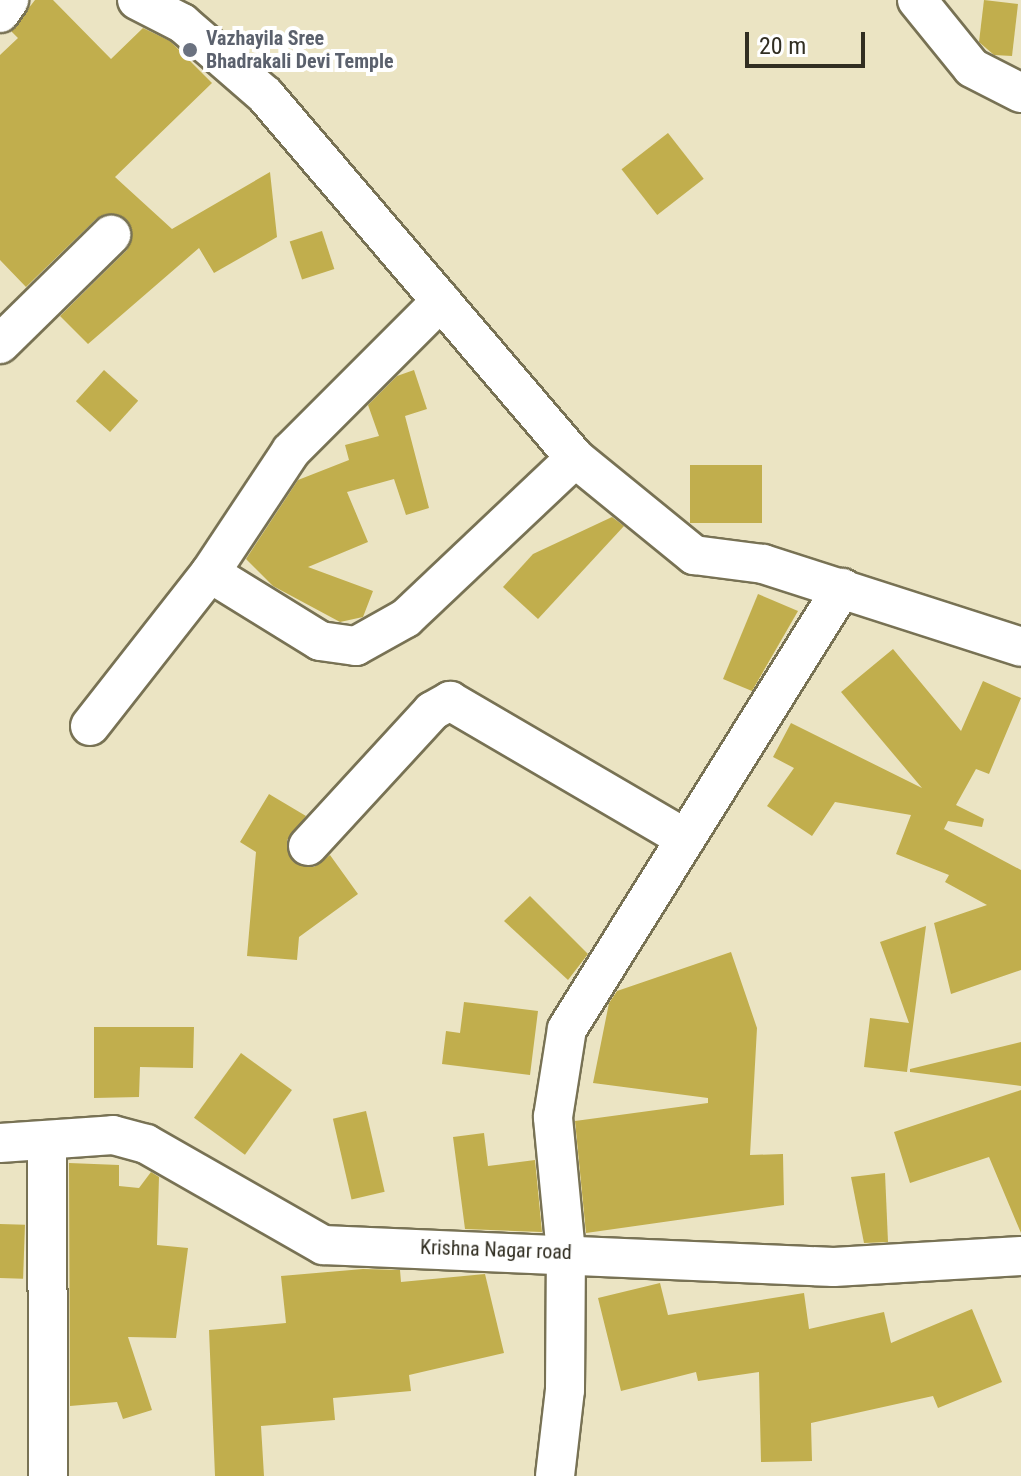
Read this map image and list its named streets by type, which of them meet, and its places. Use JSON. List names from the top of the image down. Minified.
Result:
{"streets":{"street":["Krishna Nagar road"]},"places":["Vazhayila Sree Bhadrakali Devi Temple"],"scale_bar":"20 m"}
